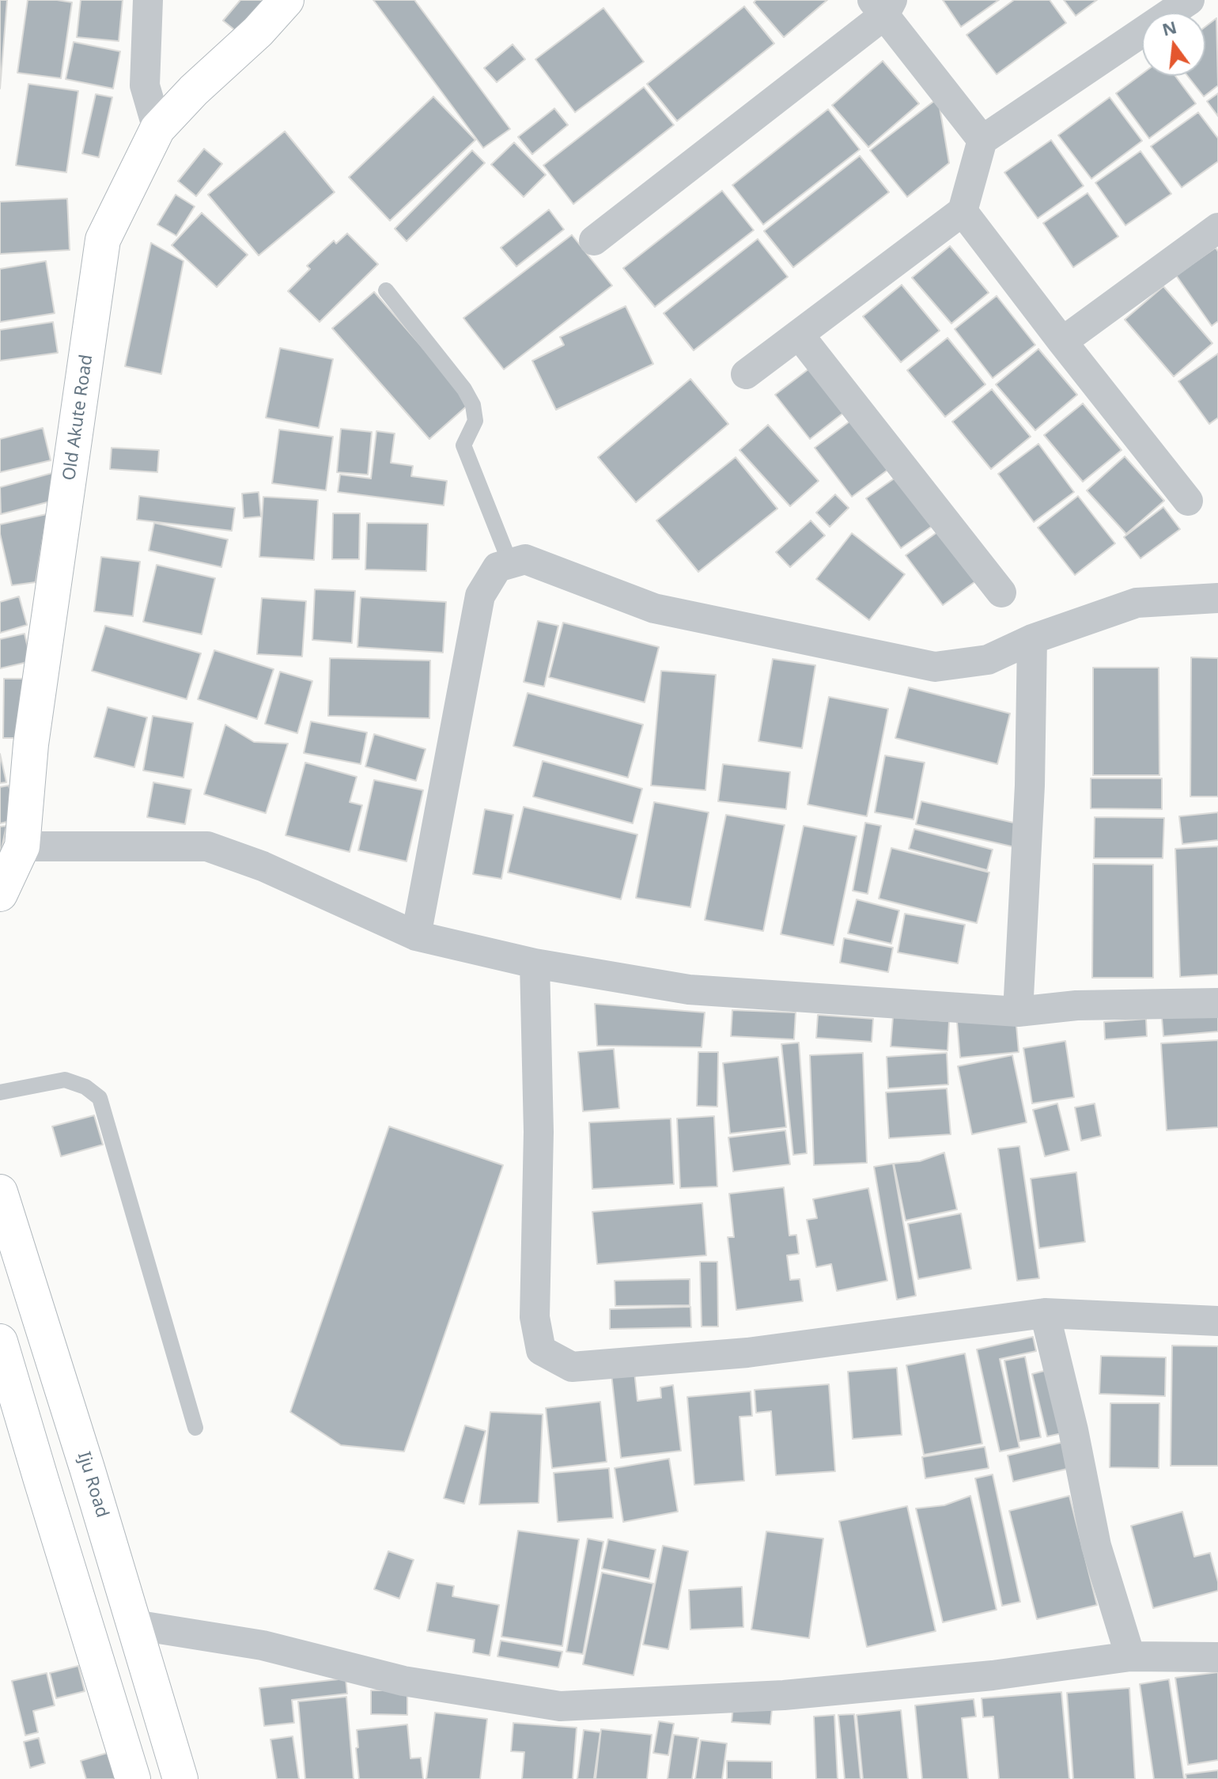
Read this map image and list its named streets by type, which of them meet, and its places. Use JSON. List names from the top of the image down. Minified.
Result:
{"streets":{"main road":["Old Akute Road","Iju Road"]},"north":"top"}
